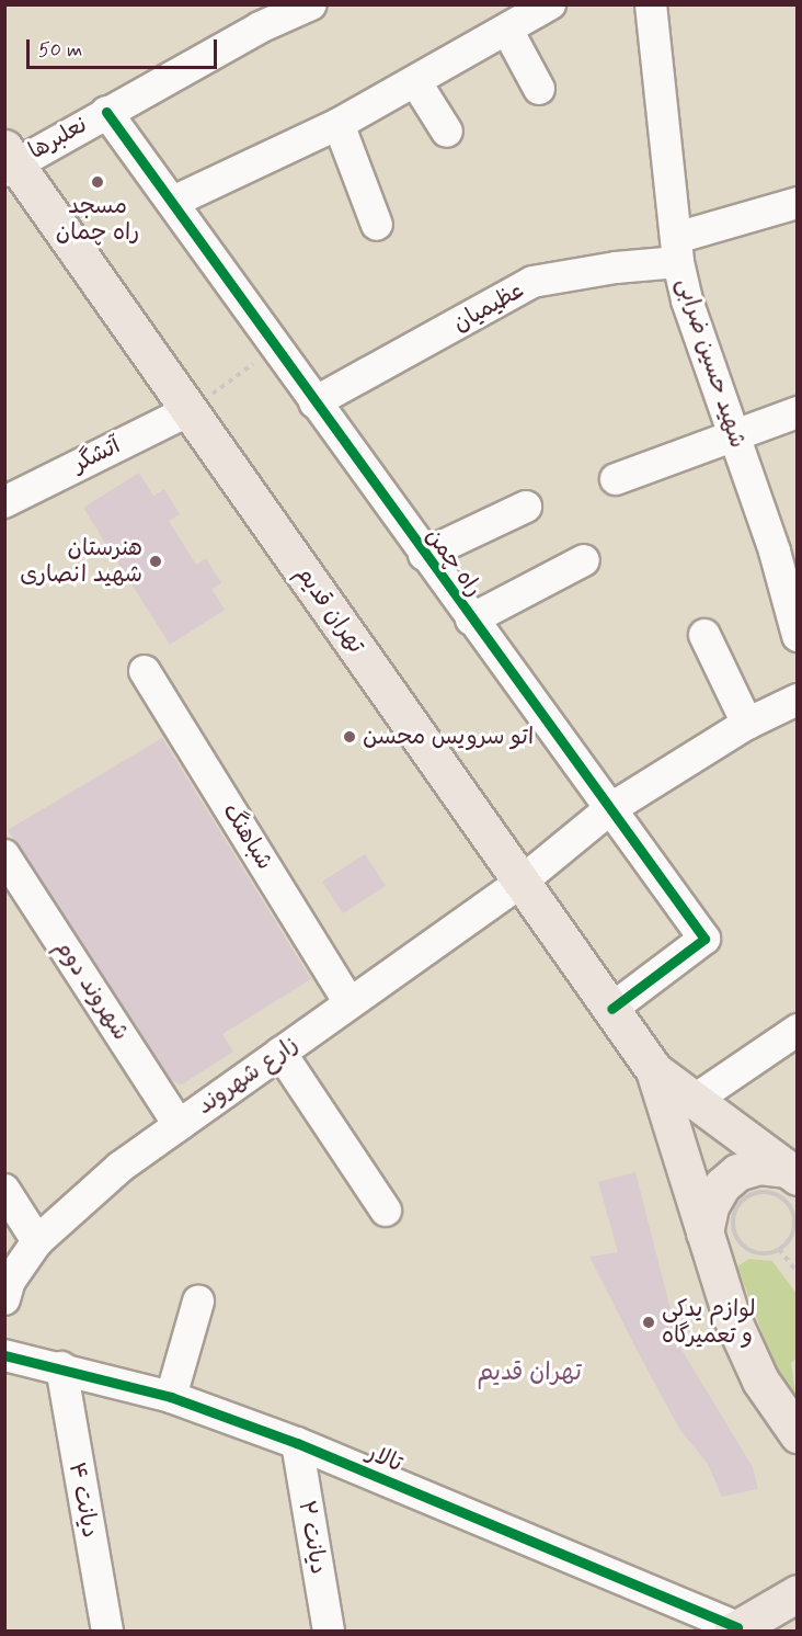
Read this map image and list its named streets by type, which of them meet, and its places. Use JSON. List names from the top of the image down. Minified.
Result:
{"streets":{"main road":["تهران قدیم"],"street":["نعلبرها","عظیمیان","شهید حسین ضرابی","آتشگر","راه چمن","شباهنگ","شهروند دوم","زارع شهروند","تالار","دیانت ۴","دیانت ۲"]},"crossings":[["نعلبرها","راه چمن"],["نعلبرها","تهران قدیم"],["عظیمیان","شهید حسین ضرابی"],["عظیمیان","راه چمن"],["آتشگر","تهران قدیم"],["راه چمن","تهران قدیم"],["راه چمن","زارع شهروند"],["تهران قدیم","زارع شهروند"],["شباهنگ","زارع شهروند"],["شهروند دوم","زارع شهروند"],["تالار","دیانت ۴"],["تالار","دیانت ۲"]],"districts":["تهران قدیم"],"places":["مسجد راه چمان","هنرستان شهید انصاری","اتو سرویس محسن","لوازم یدکی و تعمیرگاه"],"scale_bar":"50 m"}
